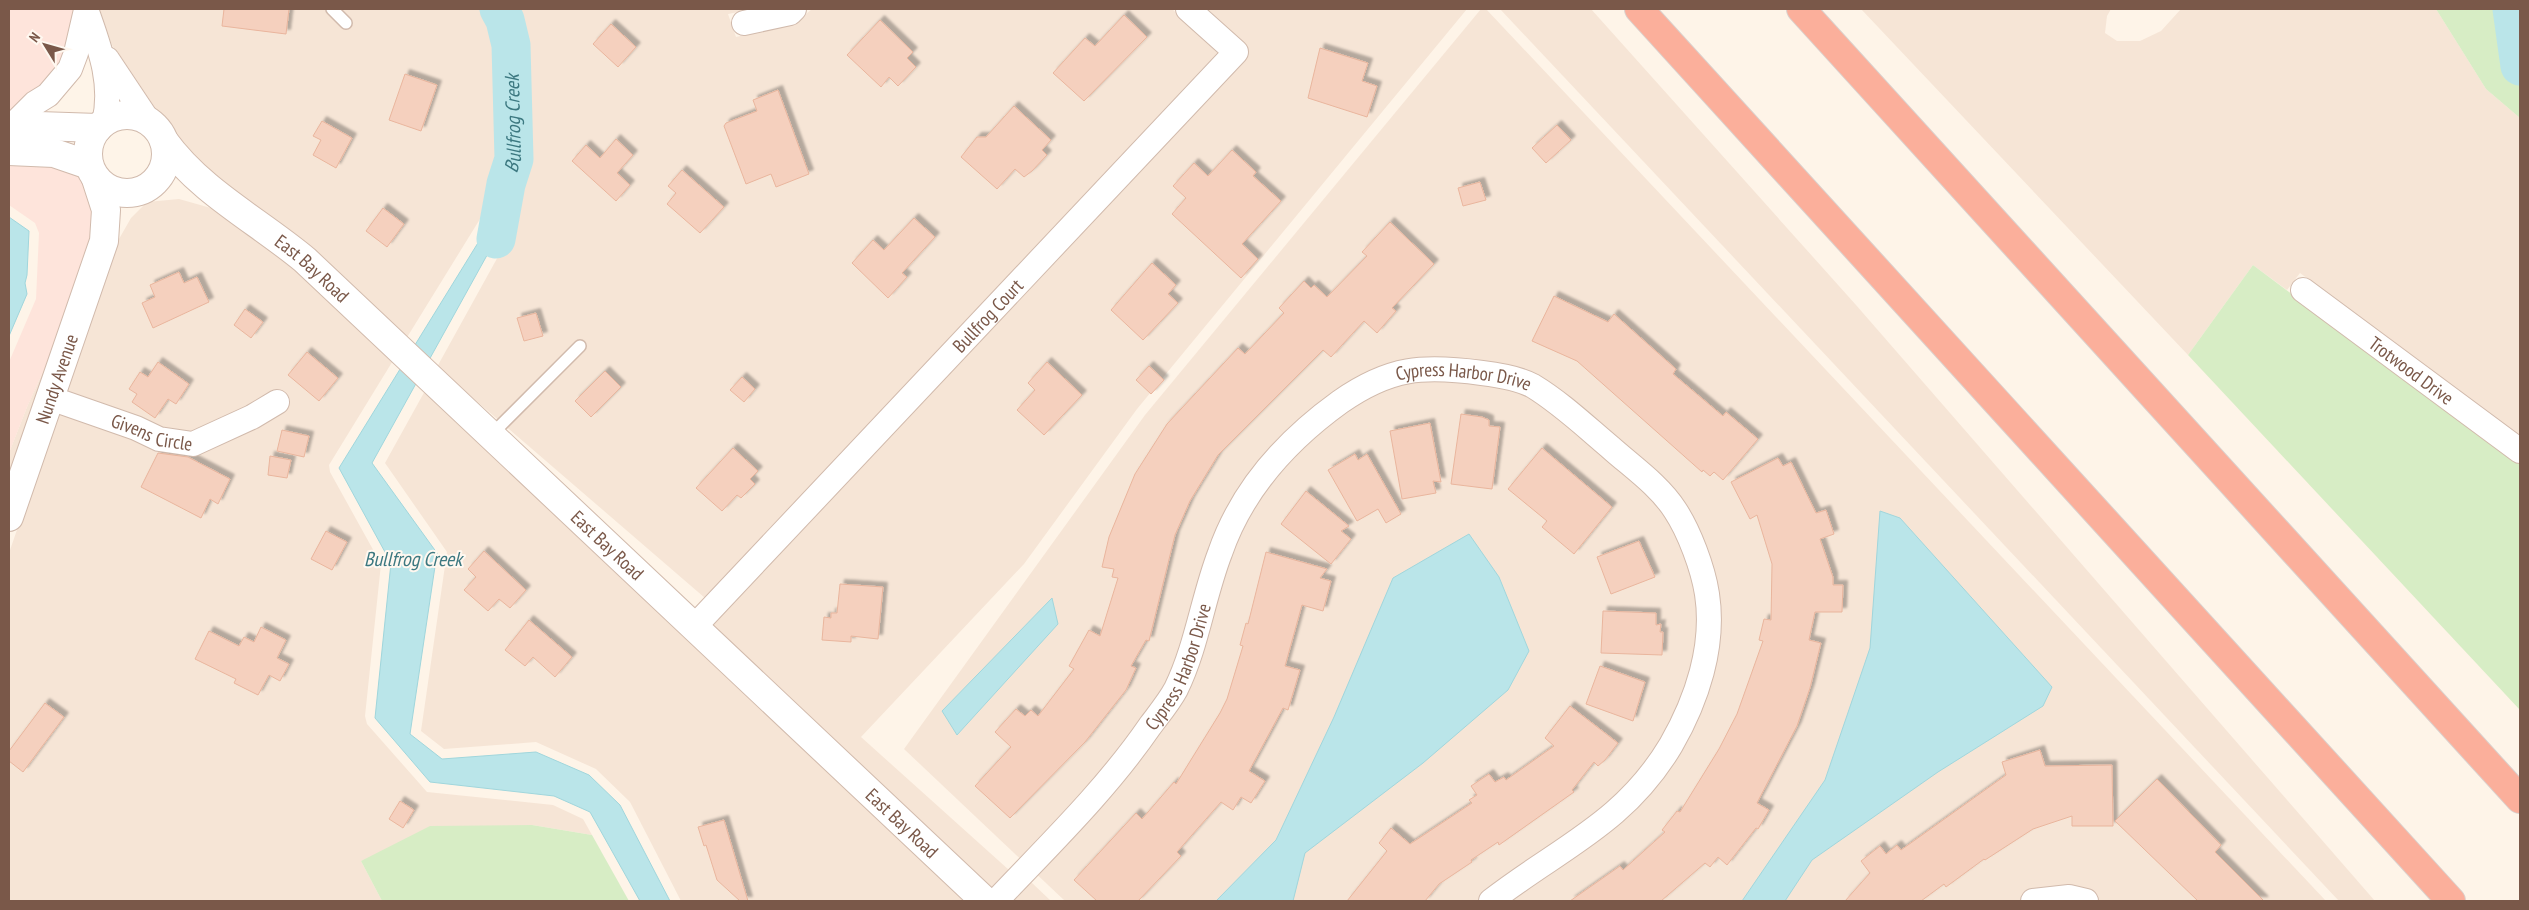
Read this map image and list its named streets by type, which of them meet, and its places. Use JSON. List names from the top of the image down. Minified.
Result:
{"streets":{"street":["East Bay Road","Bullfrog Court","Trotwood Drive","Nundy Avenue","Cypress Harbor Drive","Givens Circle"]},"crossings":[["East Bay Road","Bullfrog Court"],["East Bay Road","Nundy Avenue"],["Nundy Avenue","Givens Circle"]],"water":["Bullfrog Creek"],"north":"top left"}
